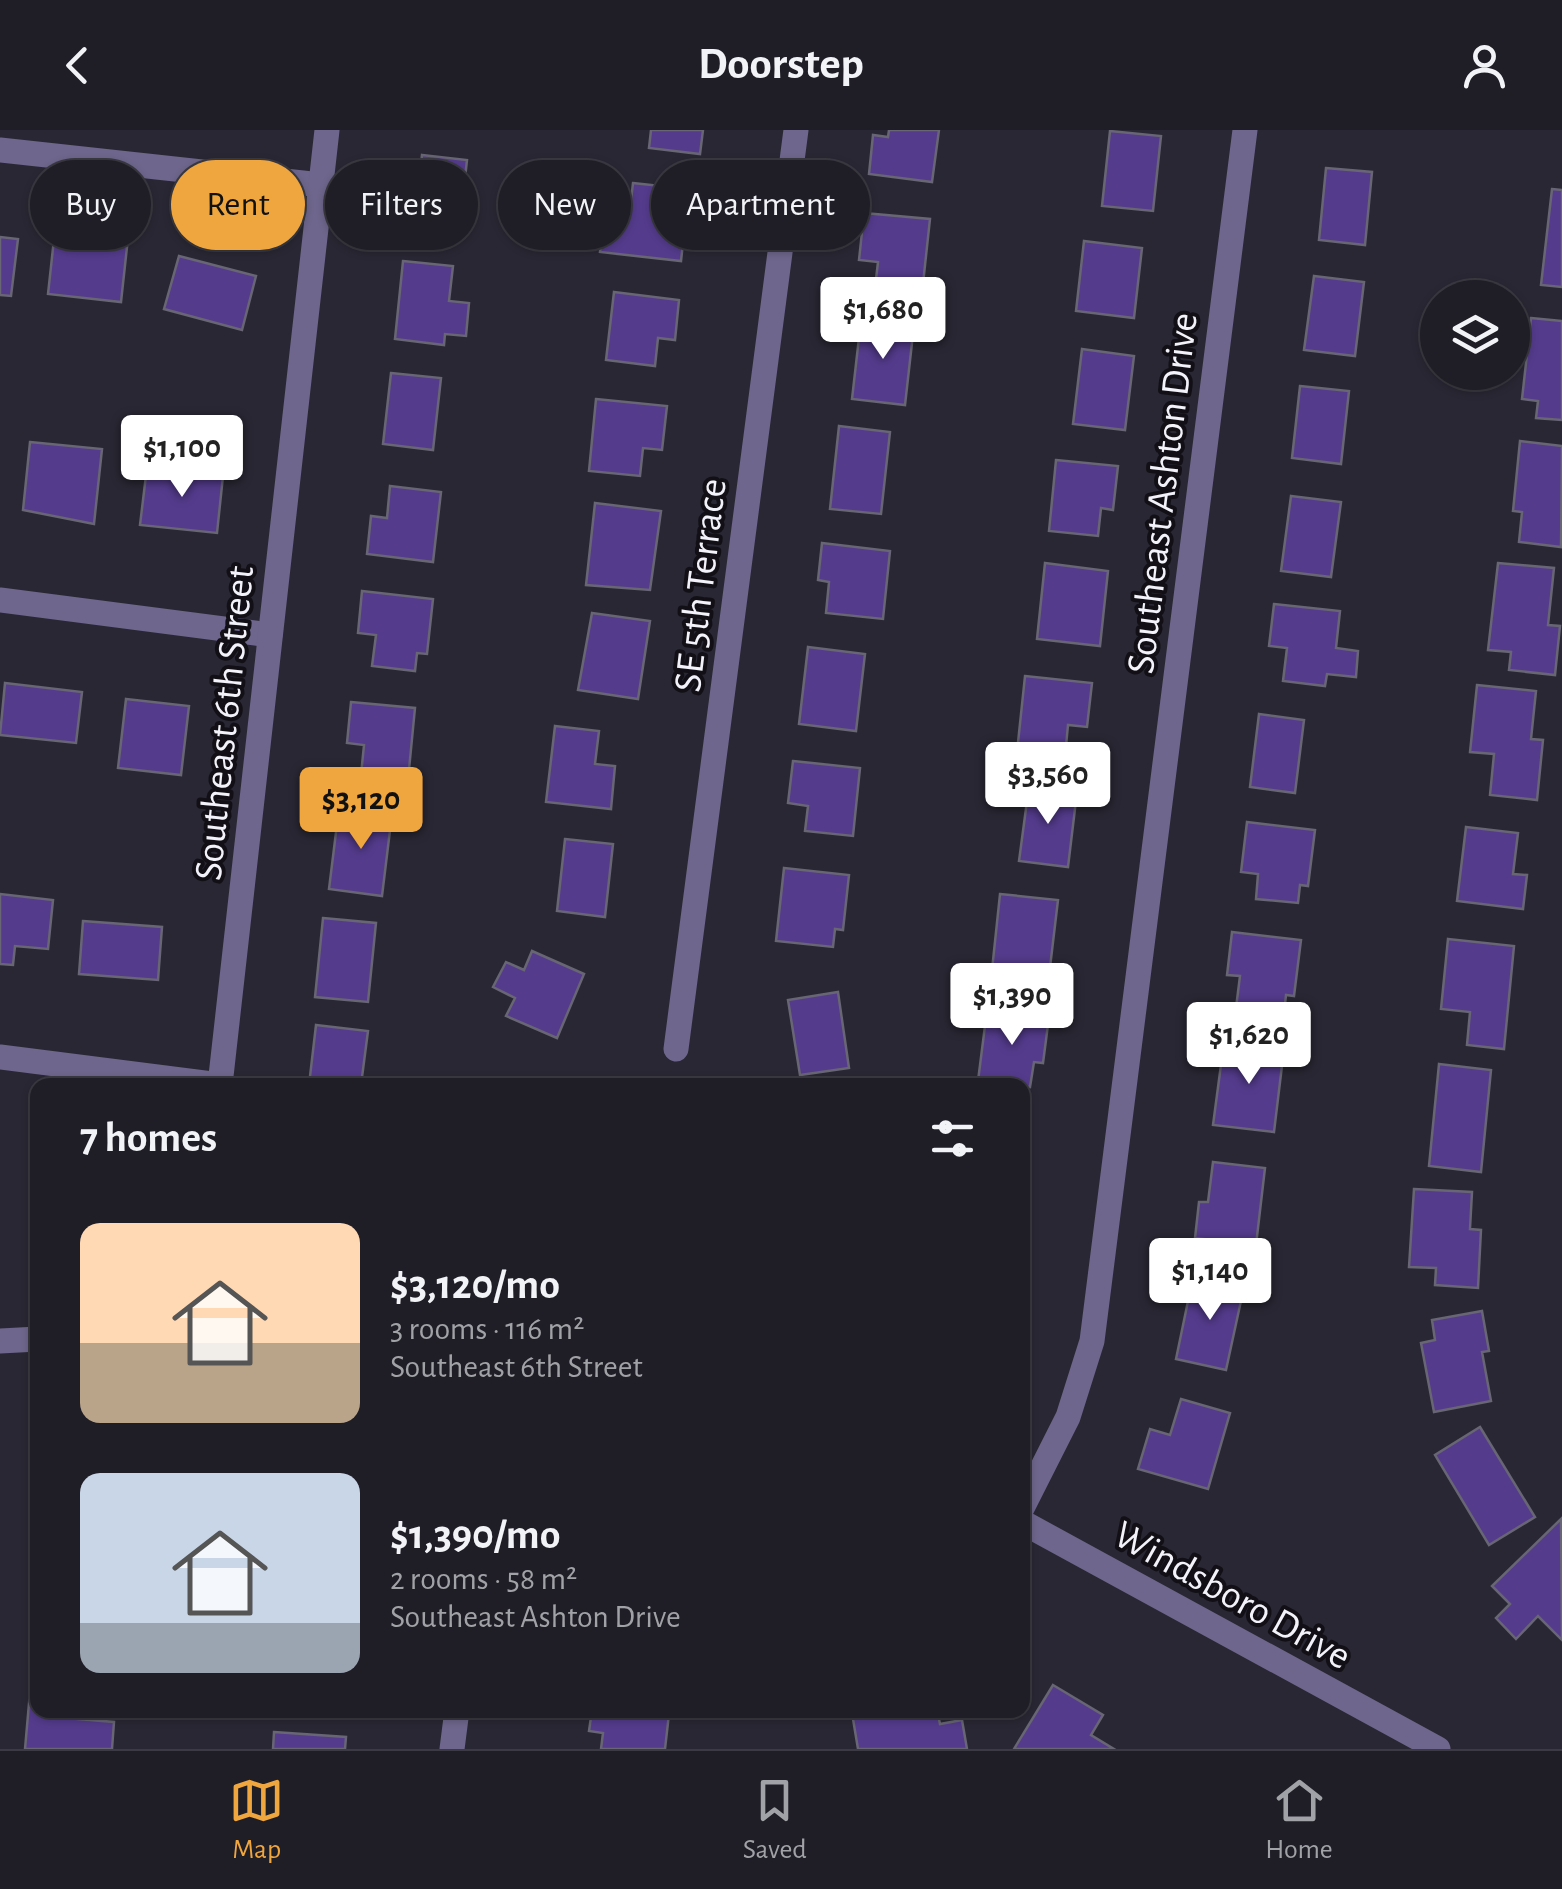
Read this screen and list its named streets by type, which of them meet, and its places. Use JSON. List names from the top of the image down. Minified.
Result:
{"streets":{"street":["Southeast Ashton Drive","SE 5th Terrace","Southeast 6th Street","Windsboro Drive"]},"page":{"header":"Doorstep","chip":["Buy","Rent","Filters","New","Apartment"],"price":["$1,680","$1,100","$3,560","$3,120","$1,390","$1,620","$1,140"],"heading":"7 homes","list":[{"name":"$3,120/mo","note":"3 rooms · 116 m² · Southeast 6th Street"},{"name":"$1,390/mo","note":"2 rooms · 58 m² · Southeast Ashton Drive"}],"tabs":["Map","Saved","Home"]}}
